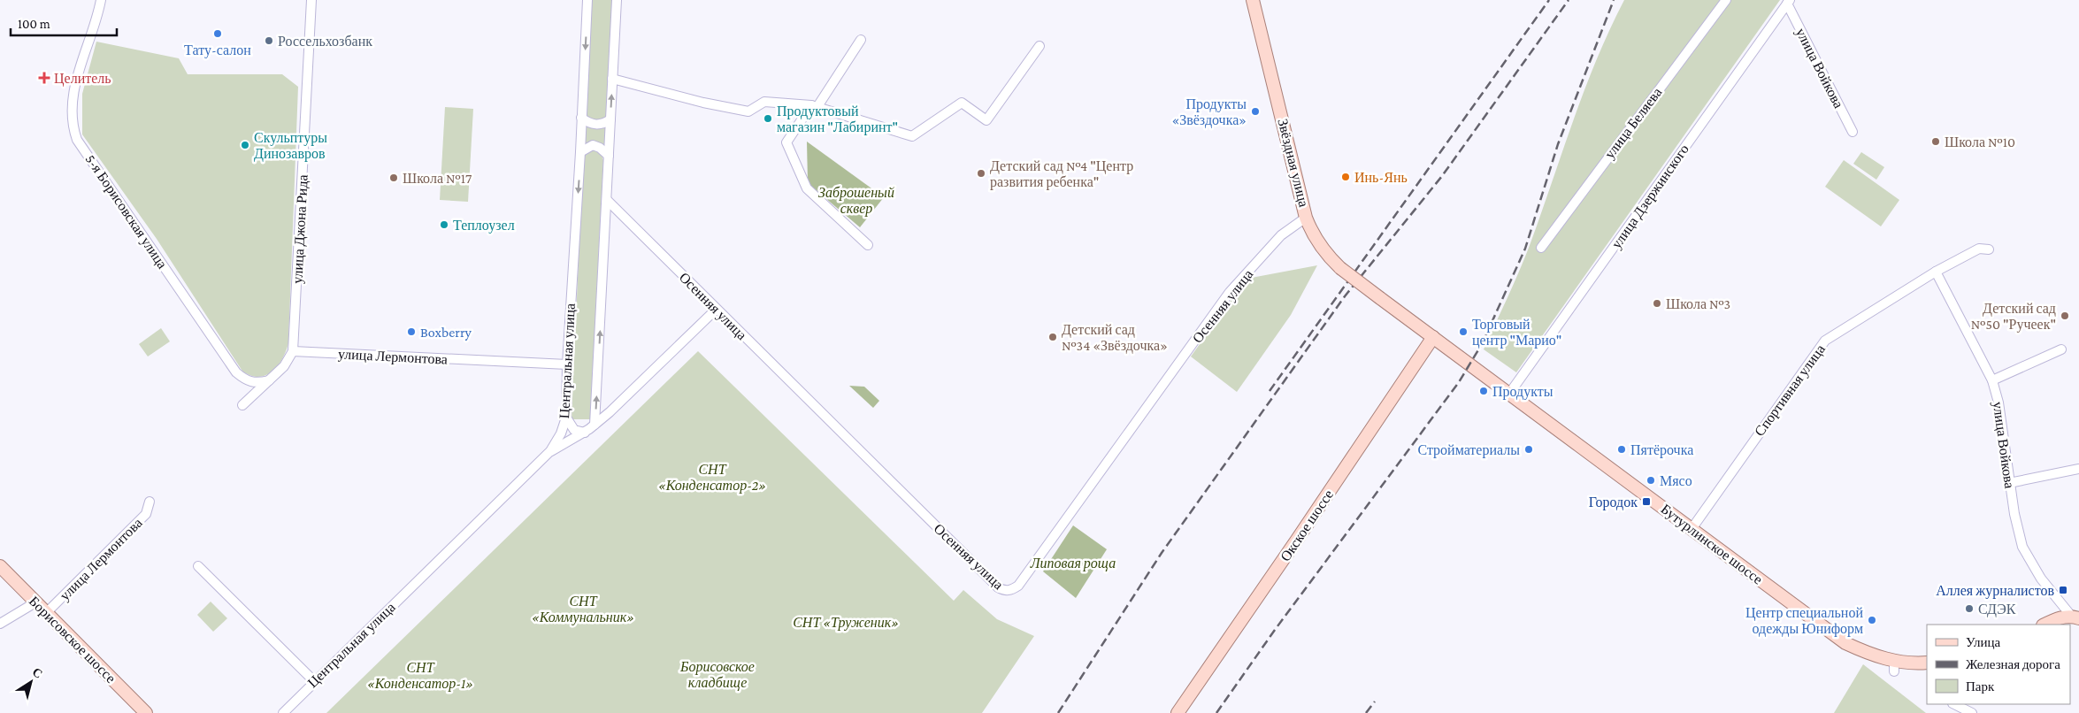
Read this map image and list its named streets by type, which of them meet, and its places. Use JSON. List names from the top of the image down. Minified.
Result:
{"streets":{"main road":["Звёздная улица","Окское шоссе","Бутурлинское шоссе","Борисовское шоссе"],"street":["улица Войкова","улица Беляева","улица Дзержинского","5-я Борисовская улица","улица Джона Рида","Осенняя улица","улица Лермонтова","Центральная улица","Спортивная улица"]},"crossings":[["улица Войкова","улица Дзержинского"],["улица Войкова","Спортивная улица"],["Звёздная улица","Осенняя улица"],["Звёздная улица","Окское шоссе"],["улица Дзержинского","Бутурлинское шоссе"],["улица Джона Рида","улица Лермонтова"],["улица Лермонтова","Центральная улица"],["улица Лермонтова","Борисовское шоссе"],["Спортивная улица","Бутурлинское шоссе"]],"parks":["Заброшеный сквер","СНТ «Конденсатор-2»","Липовая роща","СНТ «Коммунальник»","СНТ «Труженик»","Борисовское кладбище","СНТ «Конденсатор-1»"],"places":{"other":["Тату-салон","Россельхозбанк","Продукты «Звёздочка»","Продуктовый магазин \"Лабиринт\"","Школа №10","Скульптуры Динозавров","Детский сад №4 \"Центр развития ребенка\"","Инь-Янь","Школа №17","Теплоузел","Школа №3","Детский сад №50 \"Ручеек\"","Boxberry","Торговый центр \"Марио\"","Детский сад №34 «Звёздочка»","Продукты","Стройматериалы","Пятёрочка","Мясо","СДЭК","Центр специальной одежды Юниформ"],"health":["Целитель"],"transit":["Городок","Аллея журналистов"]},"legend":["Улица","Железная дорога","Парк"],"scale_bar":"100 m","north":"top right"}
